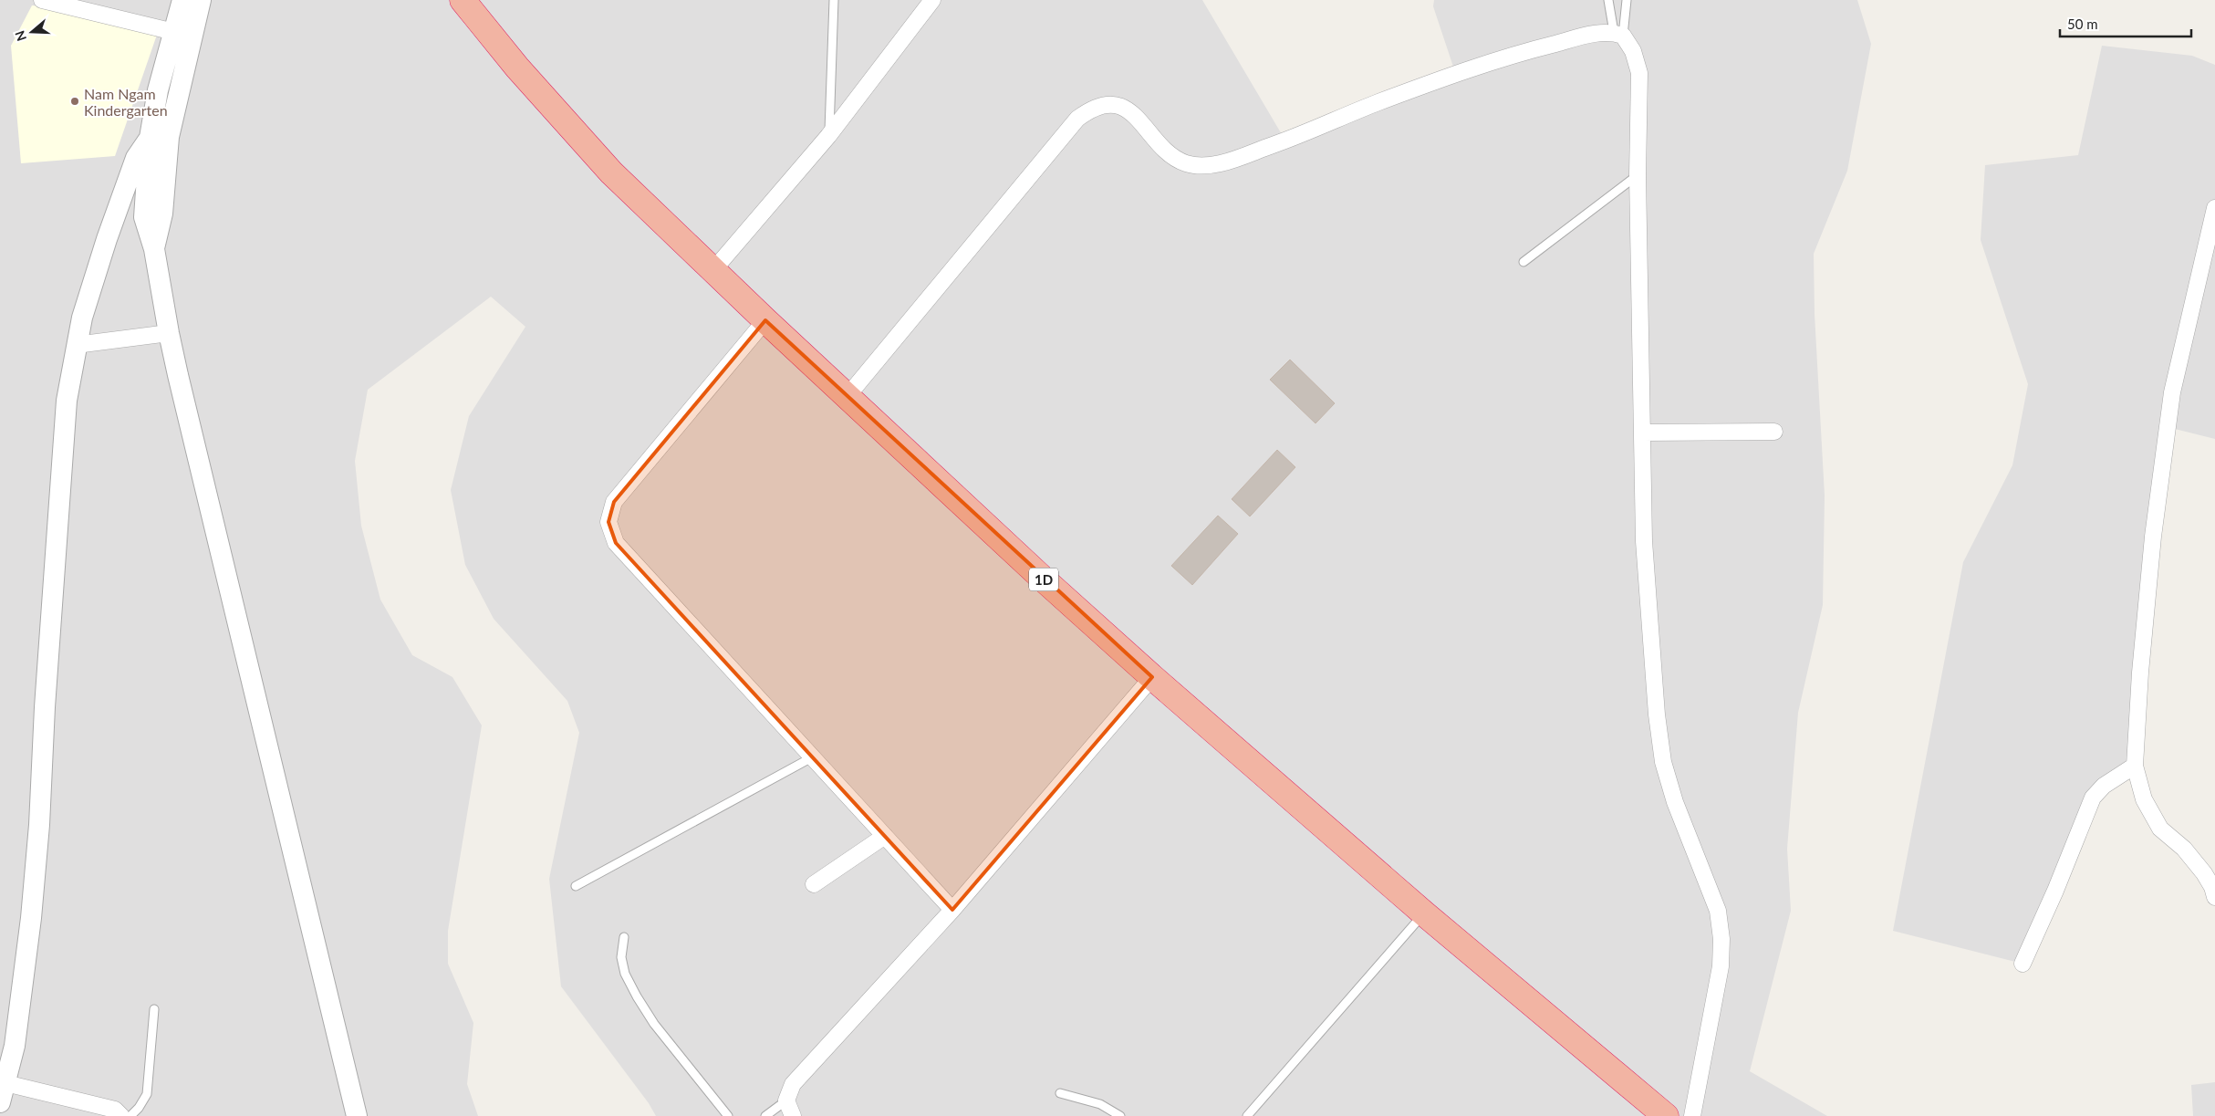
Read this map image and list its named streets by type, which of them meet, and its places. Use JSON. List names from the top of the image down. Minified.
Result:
{"streets":{"highway":["1D"]},"places":["Nam Ngam Kindergarten"],"scale_bar":"50 m","north":"left"}
